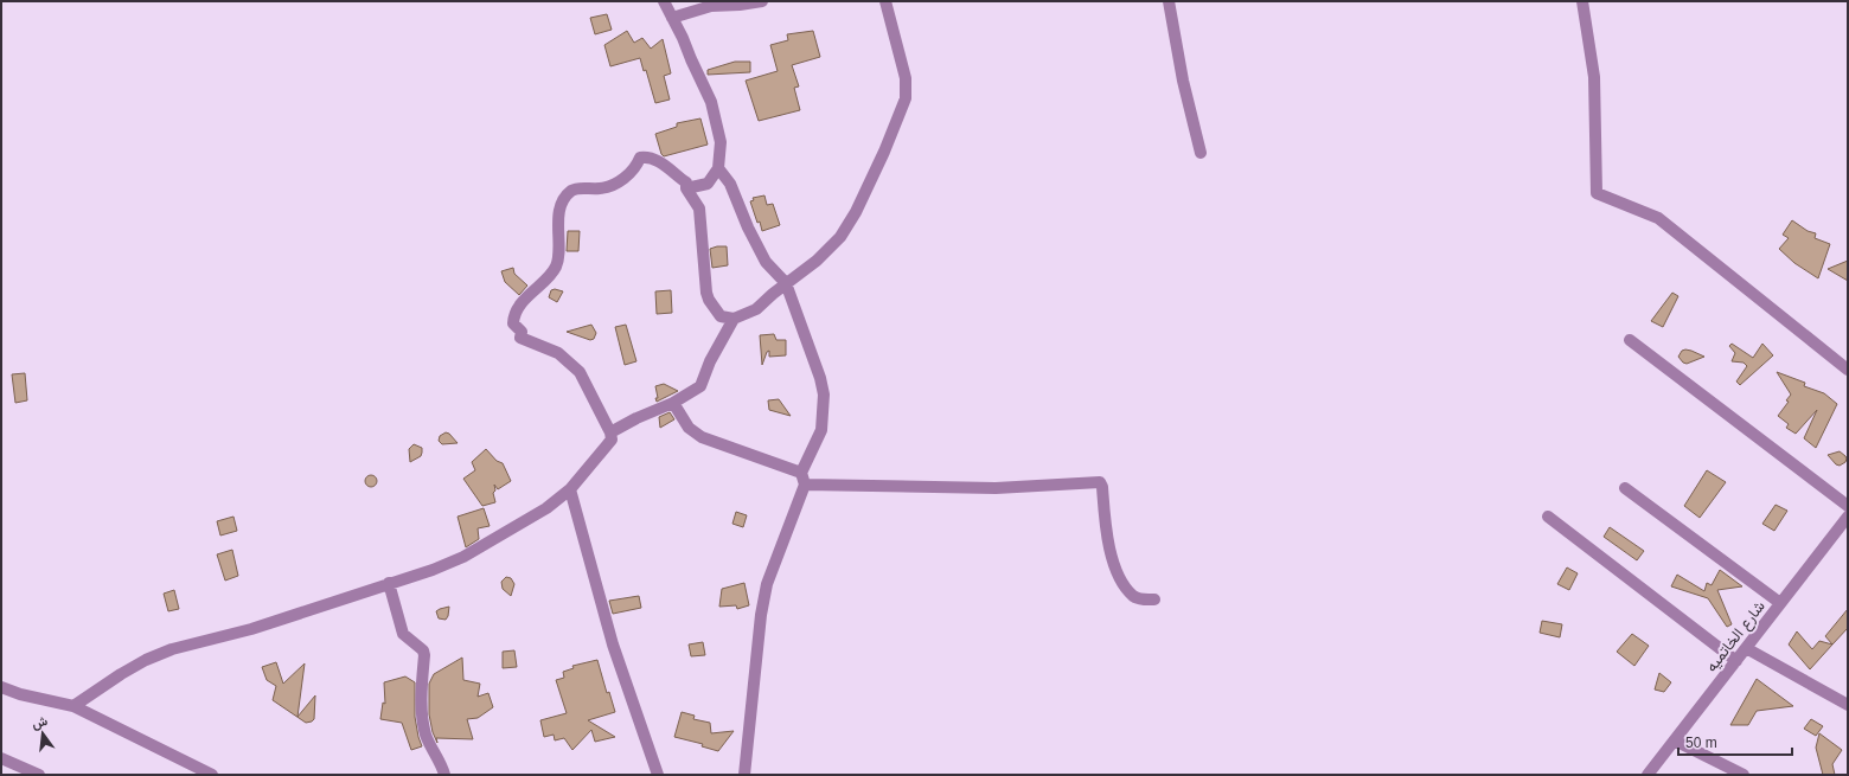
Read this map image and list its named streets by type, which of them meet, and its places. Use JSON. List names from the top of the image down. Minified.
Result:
{"streets":{"street":["شارع الخاتميه"]},"scale_bar":"50 m","north":"top"}
